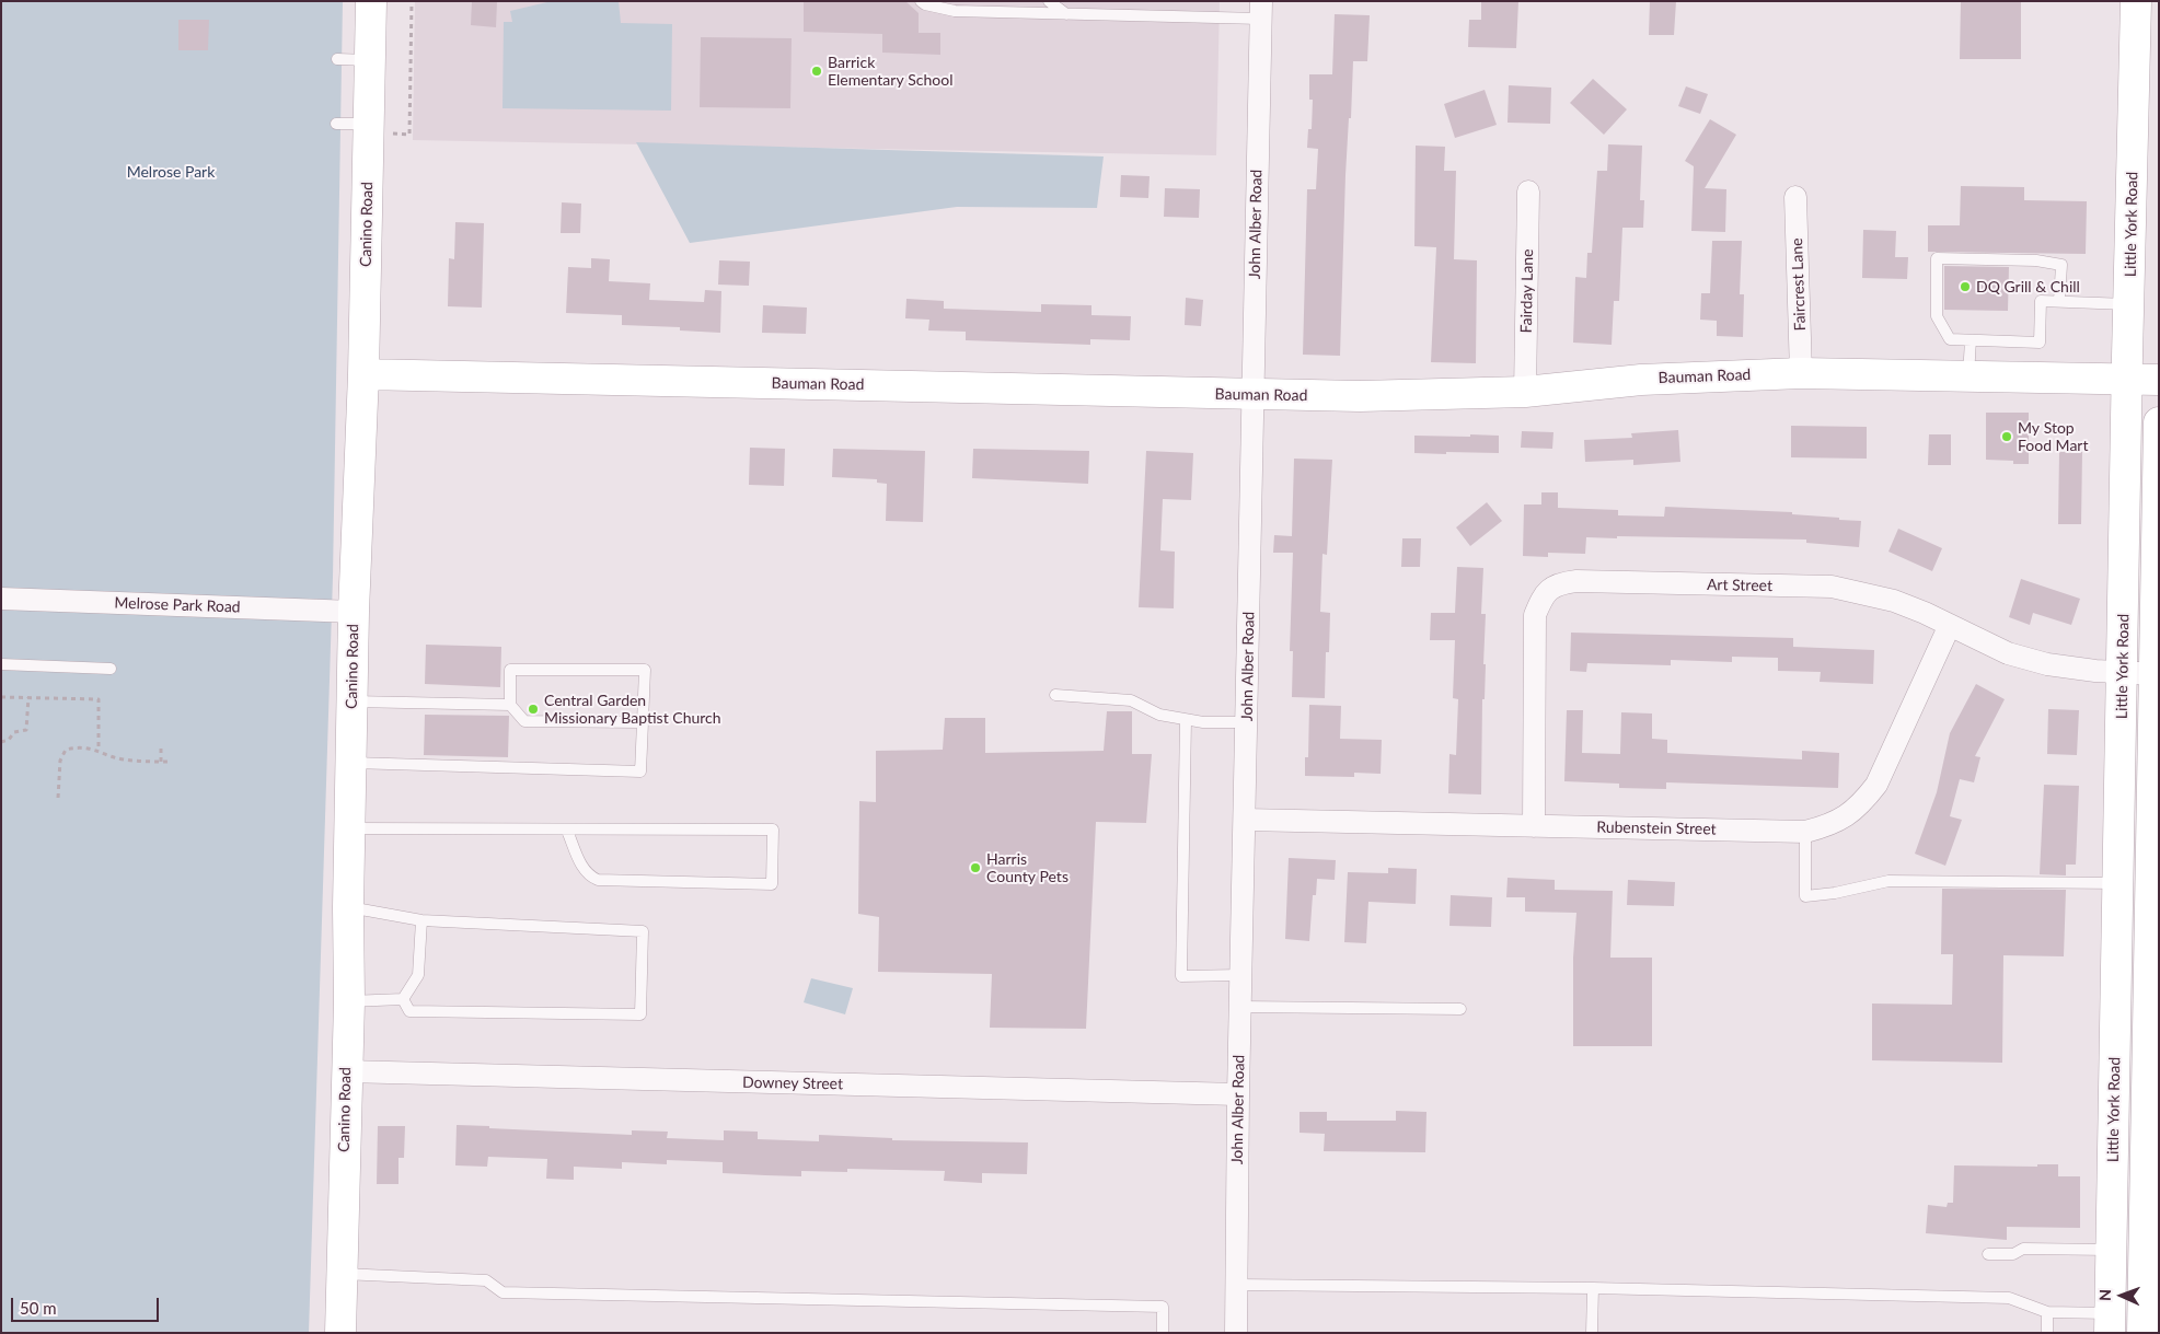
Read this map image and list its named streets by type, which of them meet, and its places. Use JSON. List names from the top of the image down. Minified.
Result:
{"streets":{"street":["Canino Road","John Alber Road","Little York Road","Faircrest Lane","Fairday Lane","Bauman Road","Art Street","Melrose Park Road","Rubenstein Street","Downey Street"]},"crossings":[["Canino Road","Bauman Road"],["Canino Road","Melrose Park Road"],["Canino Road","Downey Street"],["John Alber Road","Bauman Road"],["John Alber Road","Rubenstein Street"],["John Alber Road","Downey Street"],["Little York Road","Bauman Road"],["Little York Road","Art Street"],["Faircrest Lane","Bauman Road"],["Fairday Lane","Bauman Road"],["Art Street","Rubenstein Street"]],"parks":["Melrose Park"],"places":["Barrick Elementary School","DQ Grill & Chill","My Stop Food Mart","Central Garden Missionary Baptist Church","Harris County Pets"],"scale_bar":"50 m","north":"left"}
